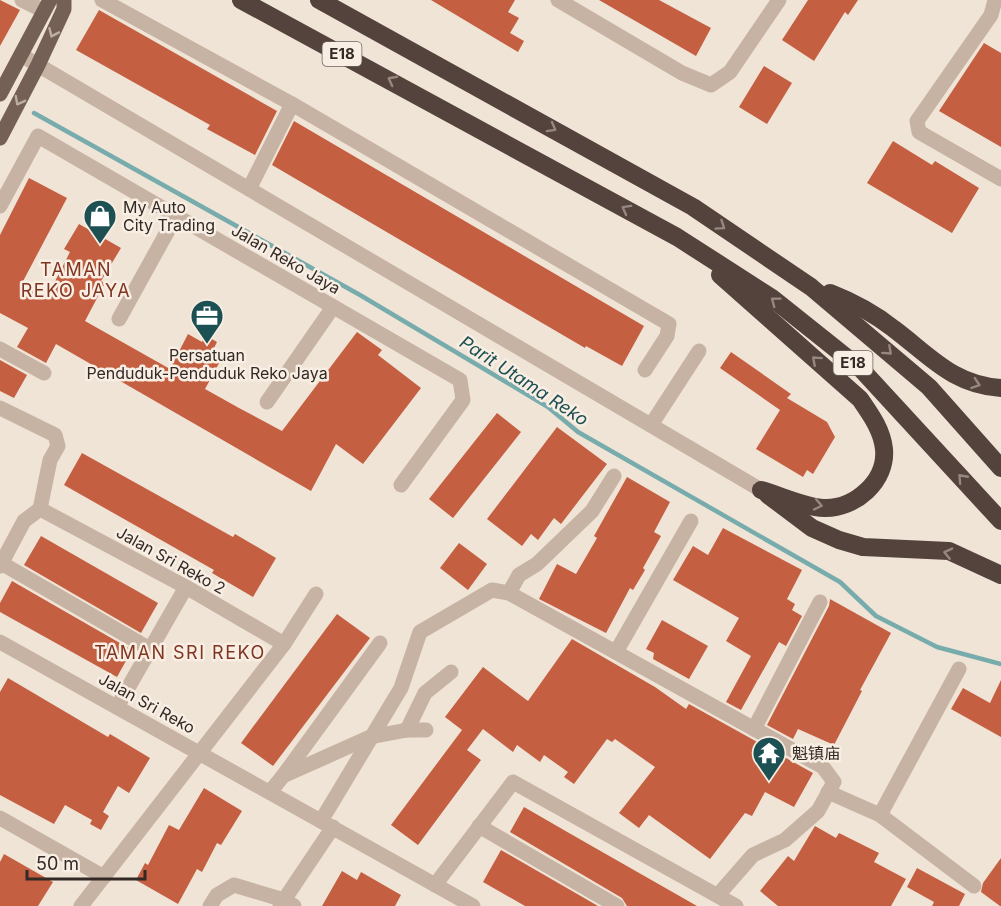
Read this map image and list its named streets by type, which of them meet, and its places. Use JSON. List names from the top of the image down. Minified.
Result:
{"streets":{"highway":["E18"],"street":["Jalan Reko Jaya","Jalan Sri Reko 2","Jalan Sri Reko"]},"crossings":[["Jalan Sri Reko 2","Jalan Sri Reko"]],"districts":["TAMAN REKO JAYA","TAMAN SRI REKO"],"water":["Parit Utama Reko"],"places":{"shop":["My Auto City Trading"],"office":["Persatuan Penduduk-Penduduk Reko Jaya"],"temple":["魁镇庙"]},"scale_bar":"50 m"}
